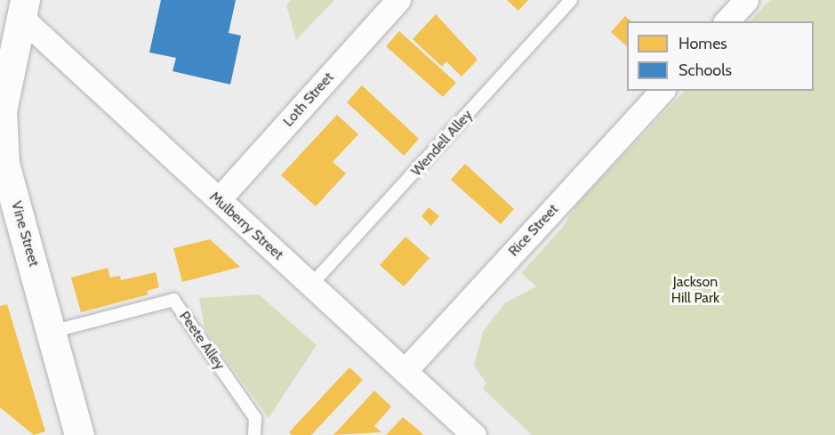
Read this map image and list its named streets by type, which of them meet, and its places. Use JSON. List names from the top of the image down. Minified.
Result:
{"streets":{"main road":["Vine Street"],"street":["Loth Street","Mulberry Street","Rice Street"],"lane":["Wendell Alley","Peete Alley"]},"crossings":[["Loth Street","Mulberry Street"],["Wendell Alley","Mulberry Street"],["Mulberry Street","Rice Street"],["Mulberry Street","Vine Street"],["Vine Street","Peete Alley"]],"parks":["Jackson Hill Park"],"legend":["Homes","Schools"]}
